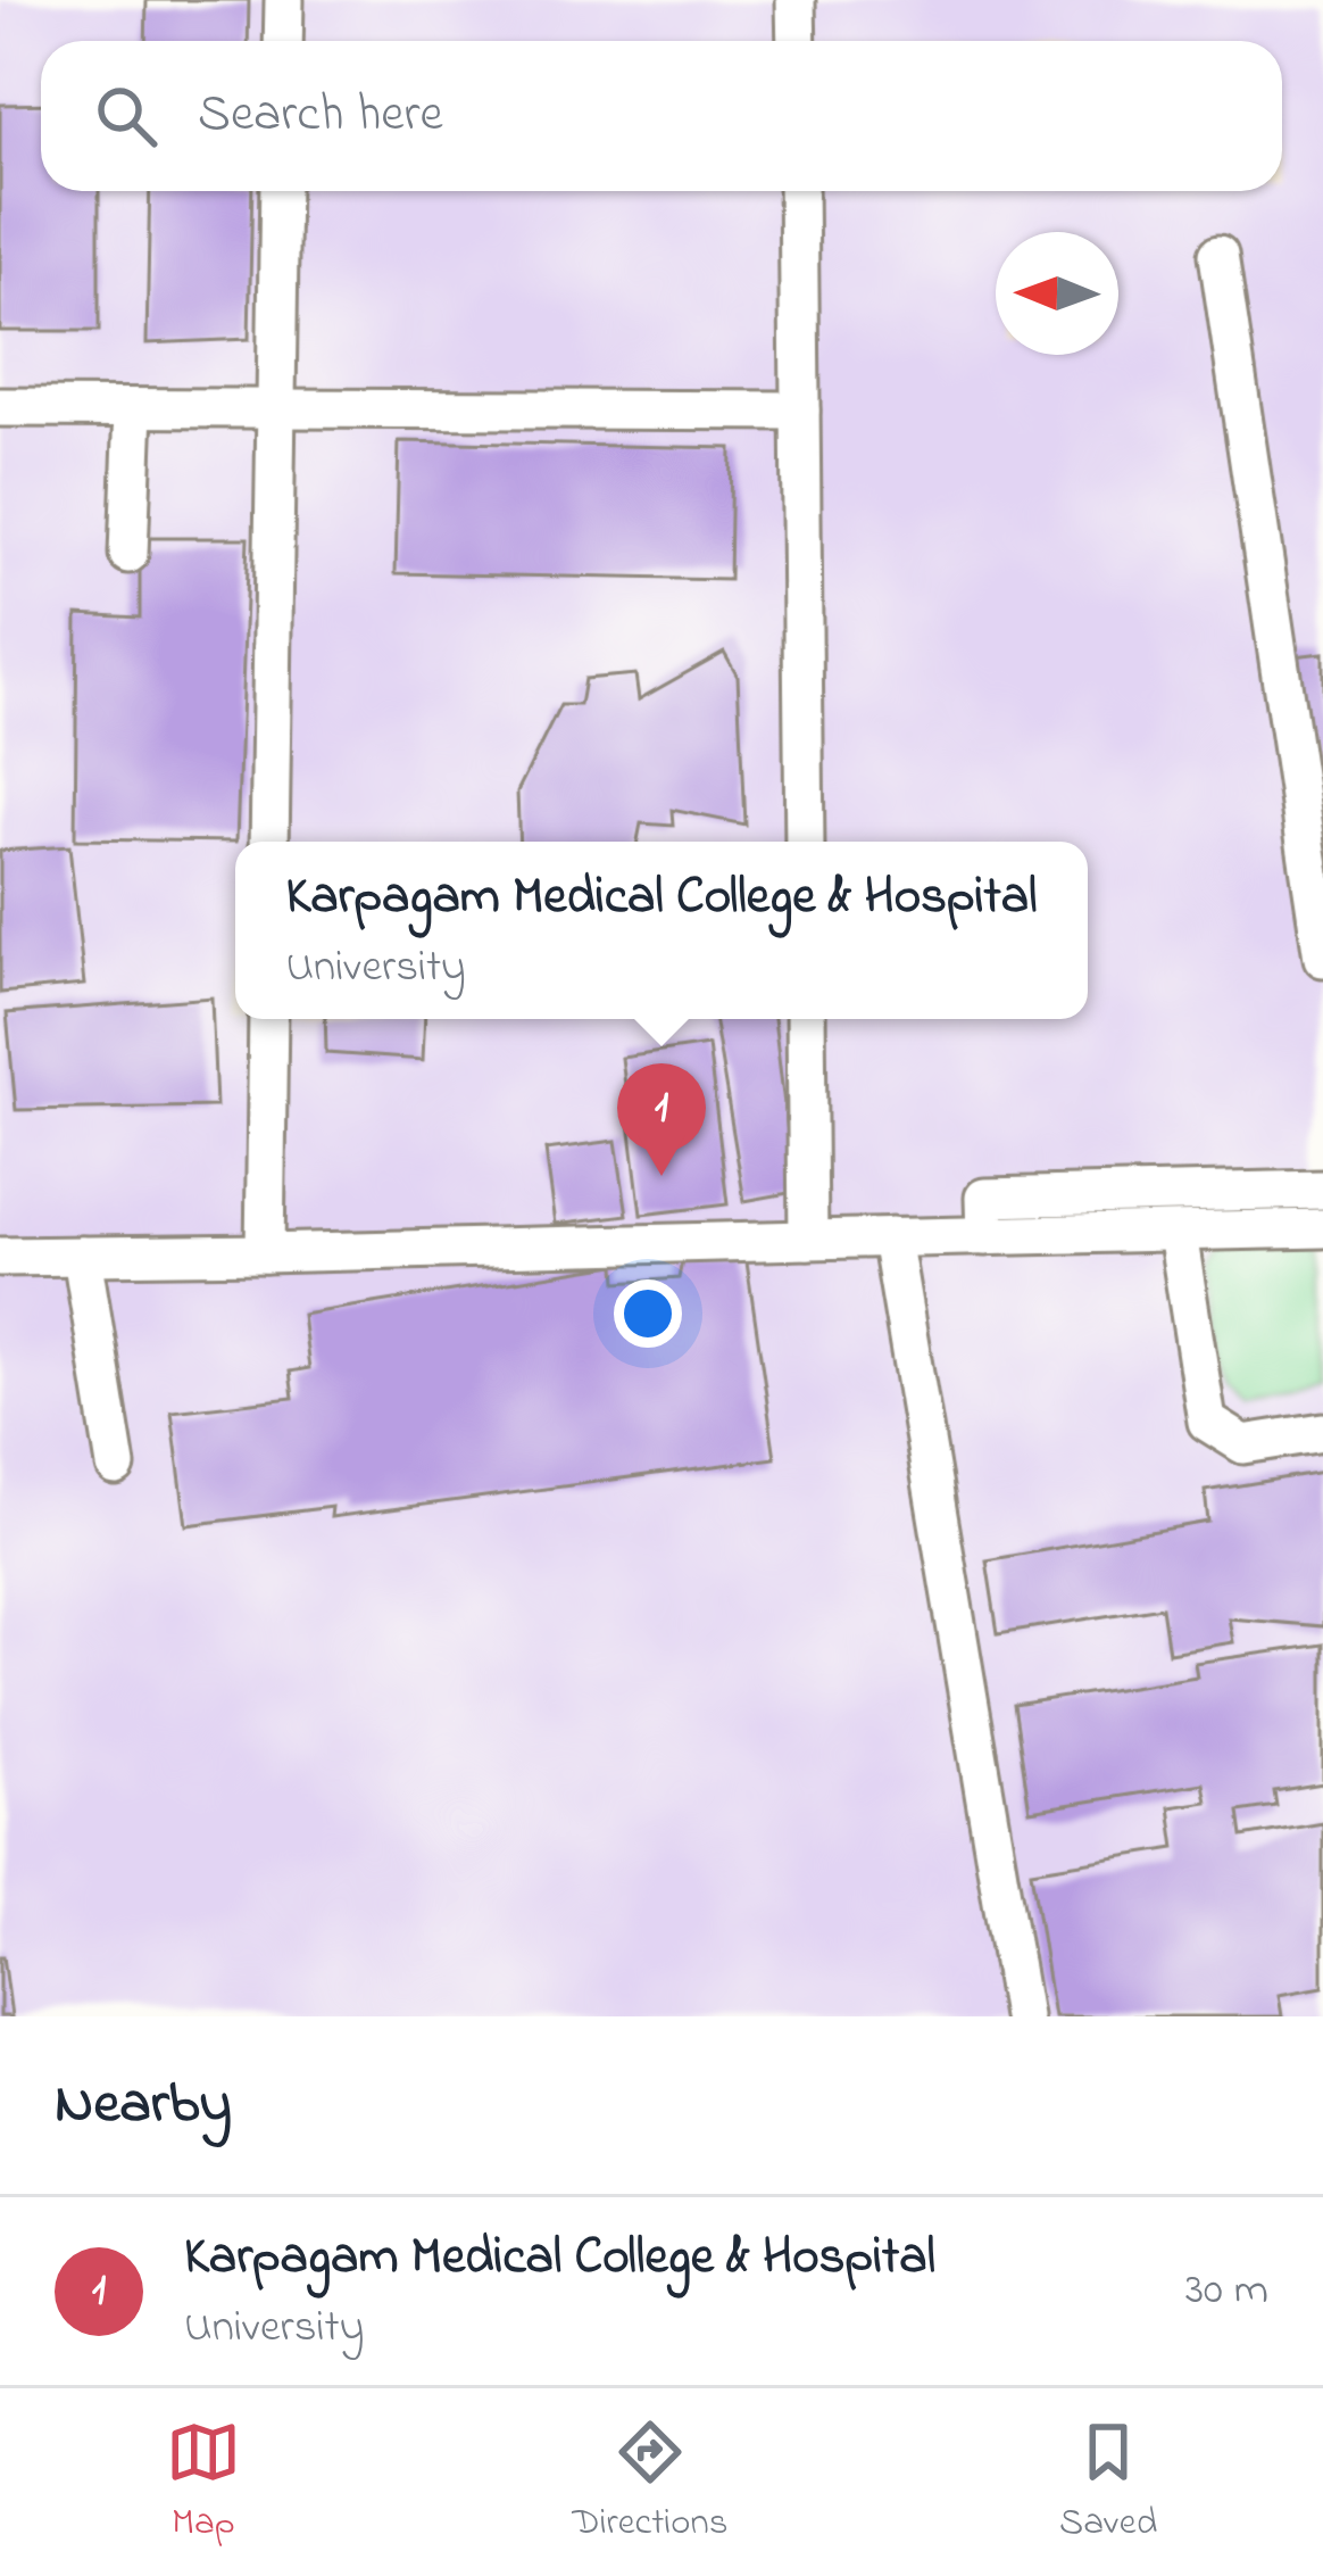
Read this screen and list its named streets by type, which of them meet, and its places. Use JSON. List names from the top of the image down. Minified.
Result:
{"north":"left","page":{"search":"Search here","popup":["Karpagam Medical College & Hospital","University"],"pins":"1","heading":"Nearby","list":[{"mark":"1","name":"Karpagam Medical College & Hospital","note":"University","value":"30 m"}],"nav":["Map","Directions","Saved"]}}
